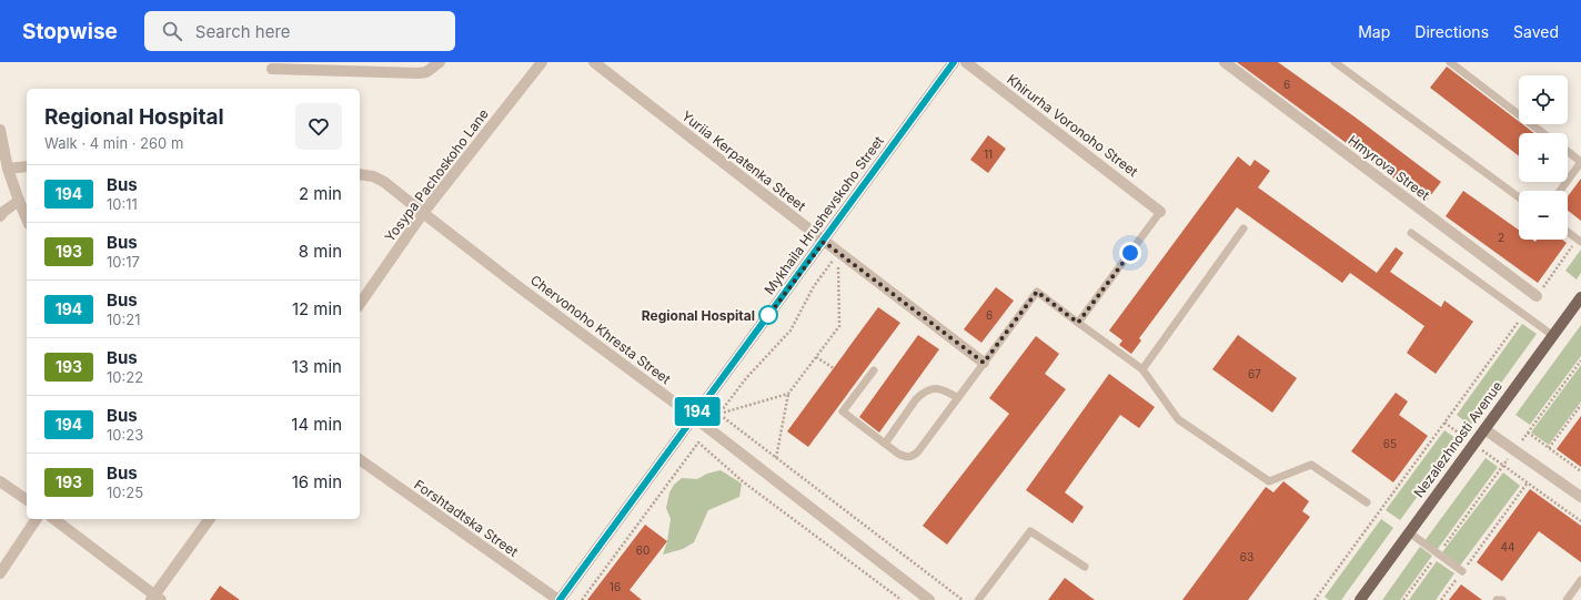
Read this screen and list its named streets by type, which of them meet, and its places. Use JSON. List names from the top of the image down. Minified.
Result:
{"streets":{"main road":["Nezalezhnosti Avenue"],"street":["Khirurha Voronoho Street","Yuriia Kerpatenka Street","Hmyrova Street","Yosypa Pachoskoho Lane","Mykhaila Hrushevskoho Street","Chervonoho Khresta Street","Forshtadtska Street"]},"crossings":[["Yuriia Kerpatenka Street","Mykhaila Hrushevskoho Street"],["Yosypa Pachoskoho Lane","Chervonoho Khresta Street"],["Mykhaila Hrushevskoho Street","Chervonoho Khresta Street"],["Mykhaila Hrushevskoho Street","Forshtadtska Street"]],"places":["Regional Hospital"],"lines":["bus line 194"],"house_numbers":["6","11","2","6","67","65","44","60","63","16"],"page":{"header":"Stopwise","search":"Search here","nav":["Map","Directions","Saved"],"on_map":"194","map_buttons":["+","−"],"heading":["Regional Hospital","Walk · 4 min · 260 m"],"list":[{"mark":"194","name":"Bus","note":"10:11","value":"2 min"},{"mark":"193","name":"Bus","note":"10:17","value":"8 min"},{"mark":"194","name":"Bus","note":"10:21","value":"12 min"},{"mark":"193","name":"Bus","note":"10:22","value":"13 min"},{"mark":"194","name":"Bus","note":"10:23","value":"14 min"},{"mark":"193","name":"Bus","note":"10:25","value":"16 min"}]}}
